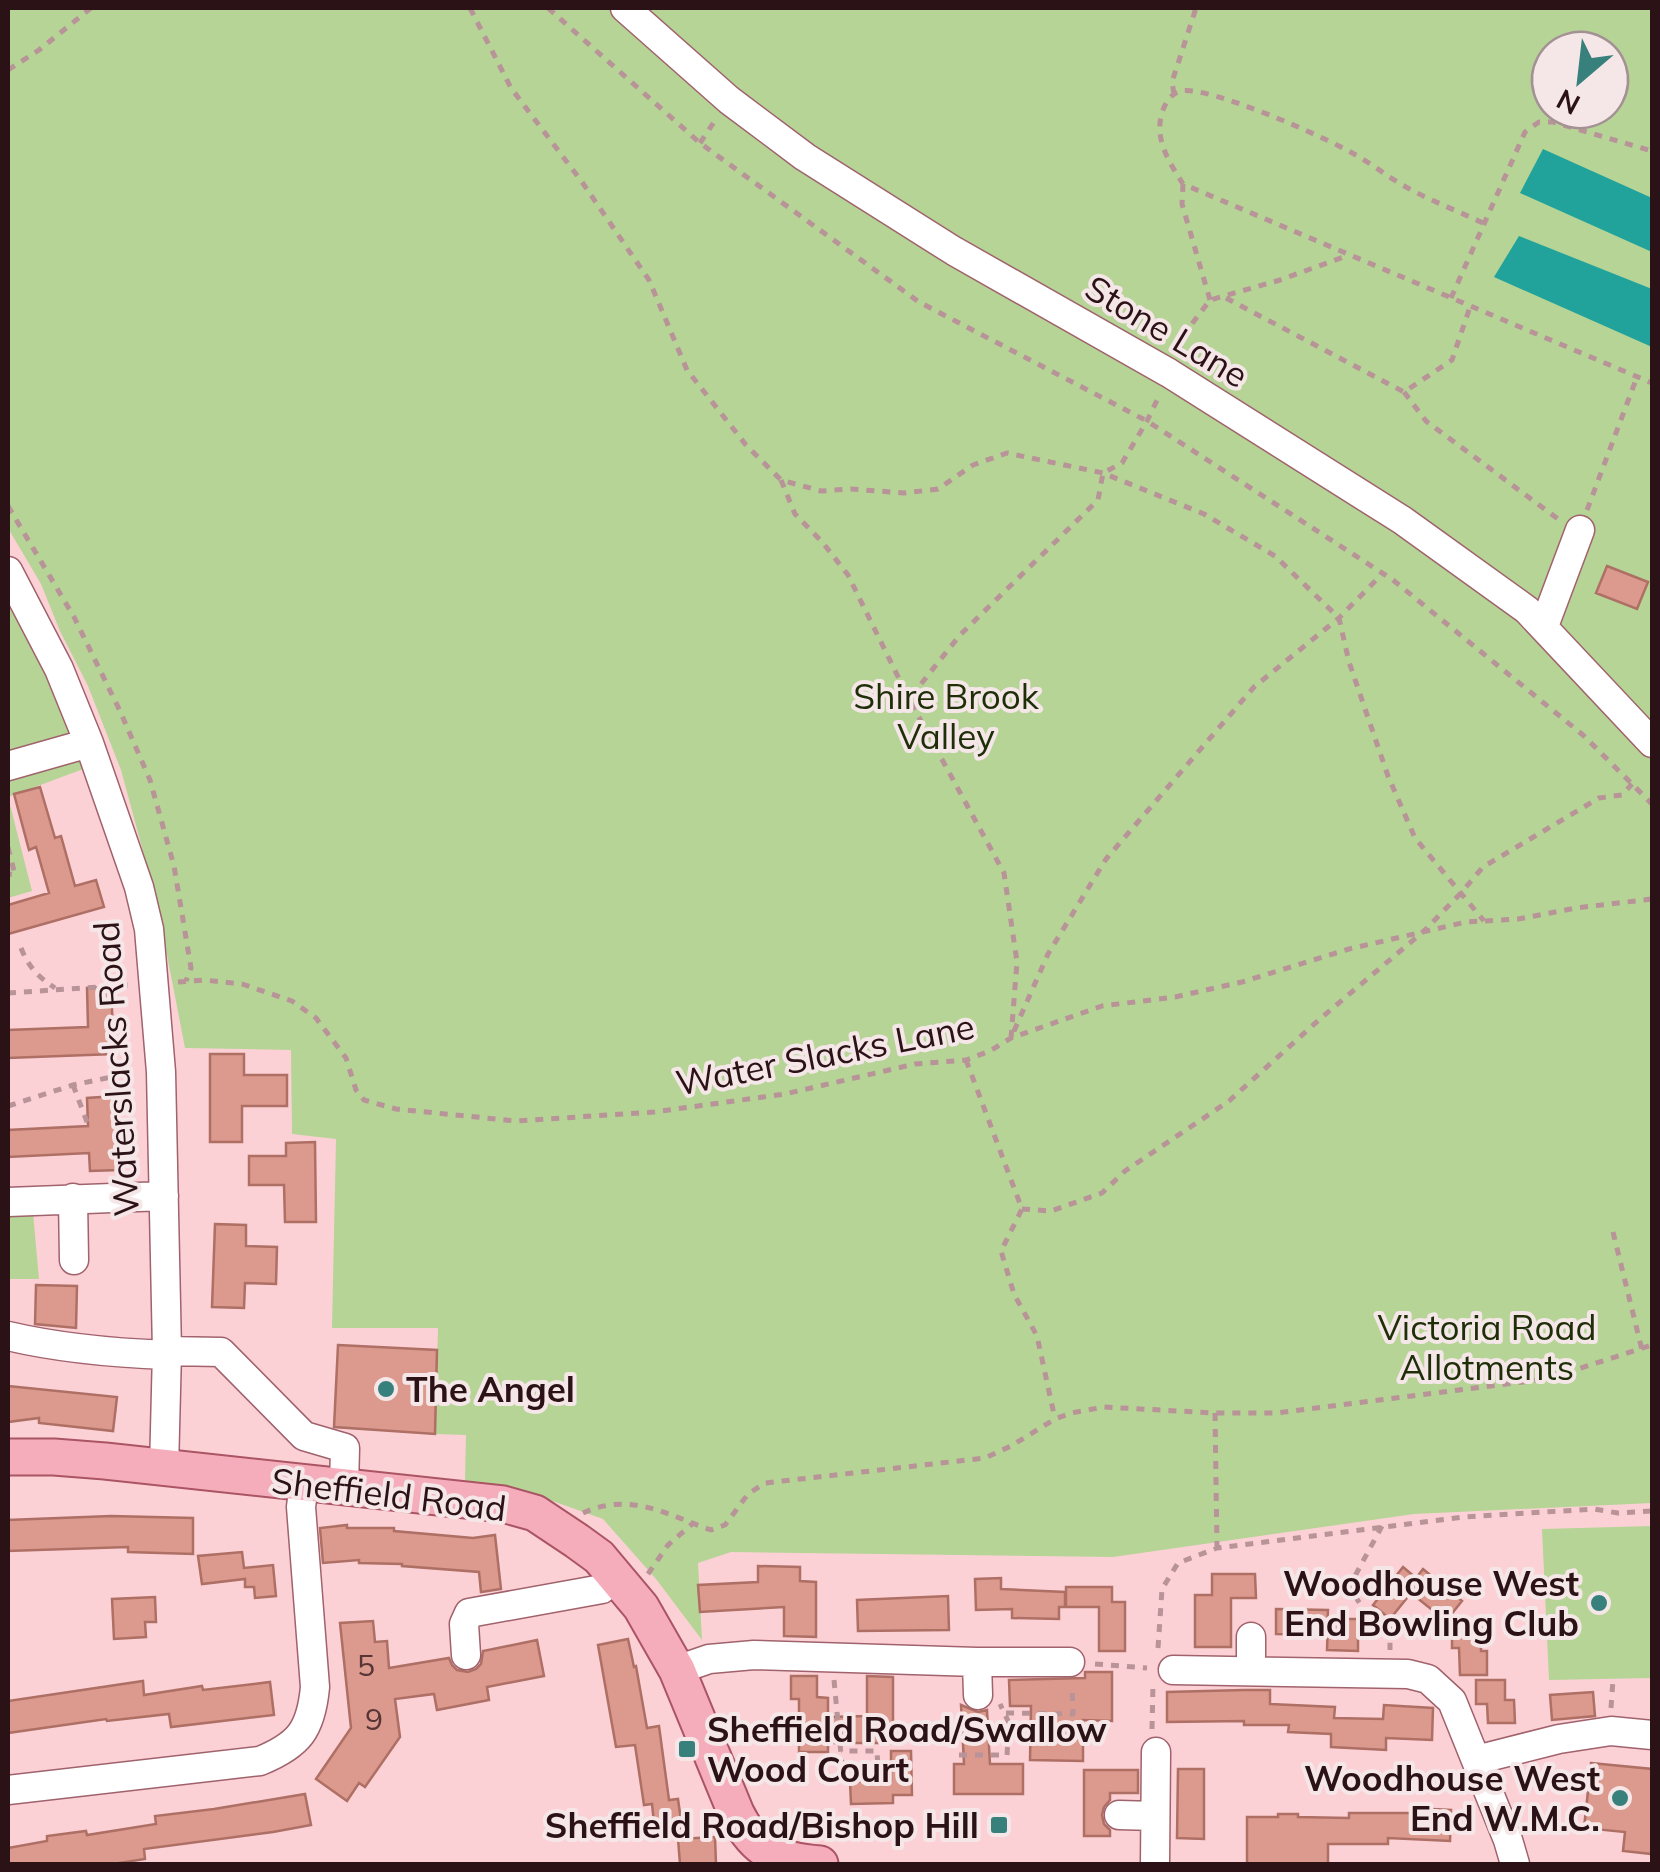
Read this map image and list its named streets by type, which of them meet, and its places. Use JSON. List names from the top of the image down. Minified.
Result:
{"streets":{"main road":["Sheffield Road"],"street":["Stone Lane","Waterslacks Road"],"path":["Water Slacks Lane"]},"crossings":[["Waterslacks Road","Sheffield Road"]],"parks":["Shire Brook Valley","Victoria Road Allotments"],"places":{"other":["The Angel","Woodhouse West End Bowling Club","Woodhouse West End W.M.C."],"transit":["Sheffield Road/Swallow Wood Court","Sheffield Road/Bishop Hill"]},"house_numbers":["5","9"],"north":"bottom left"}
